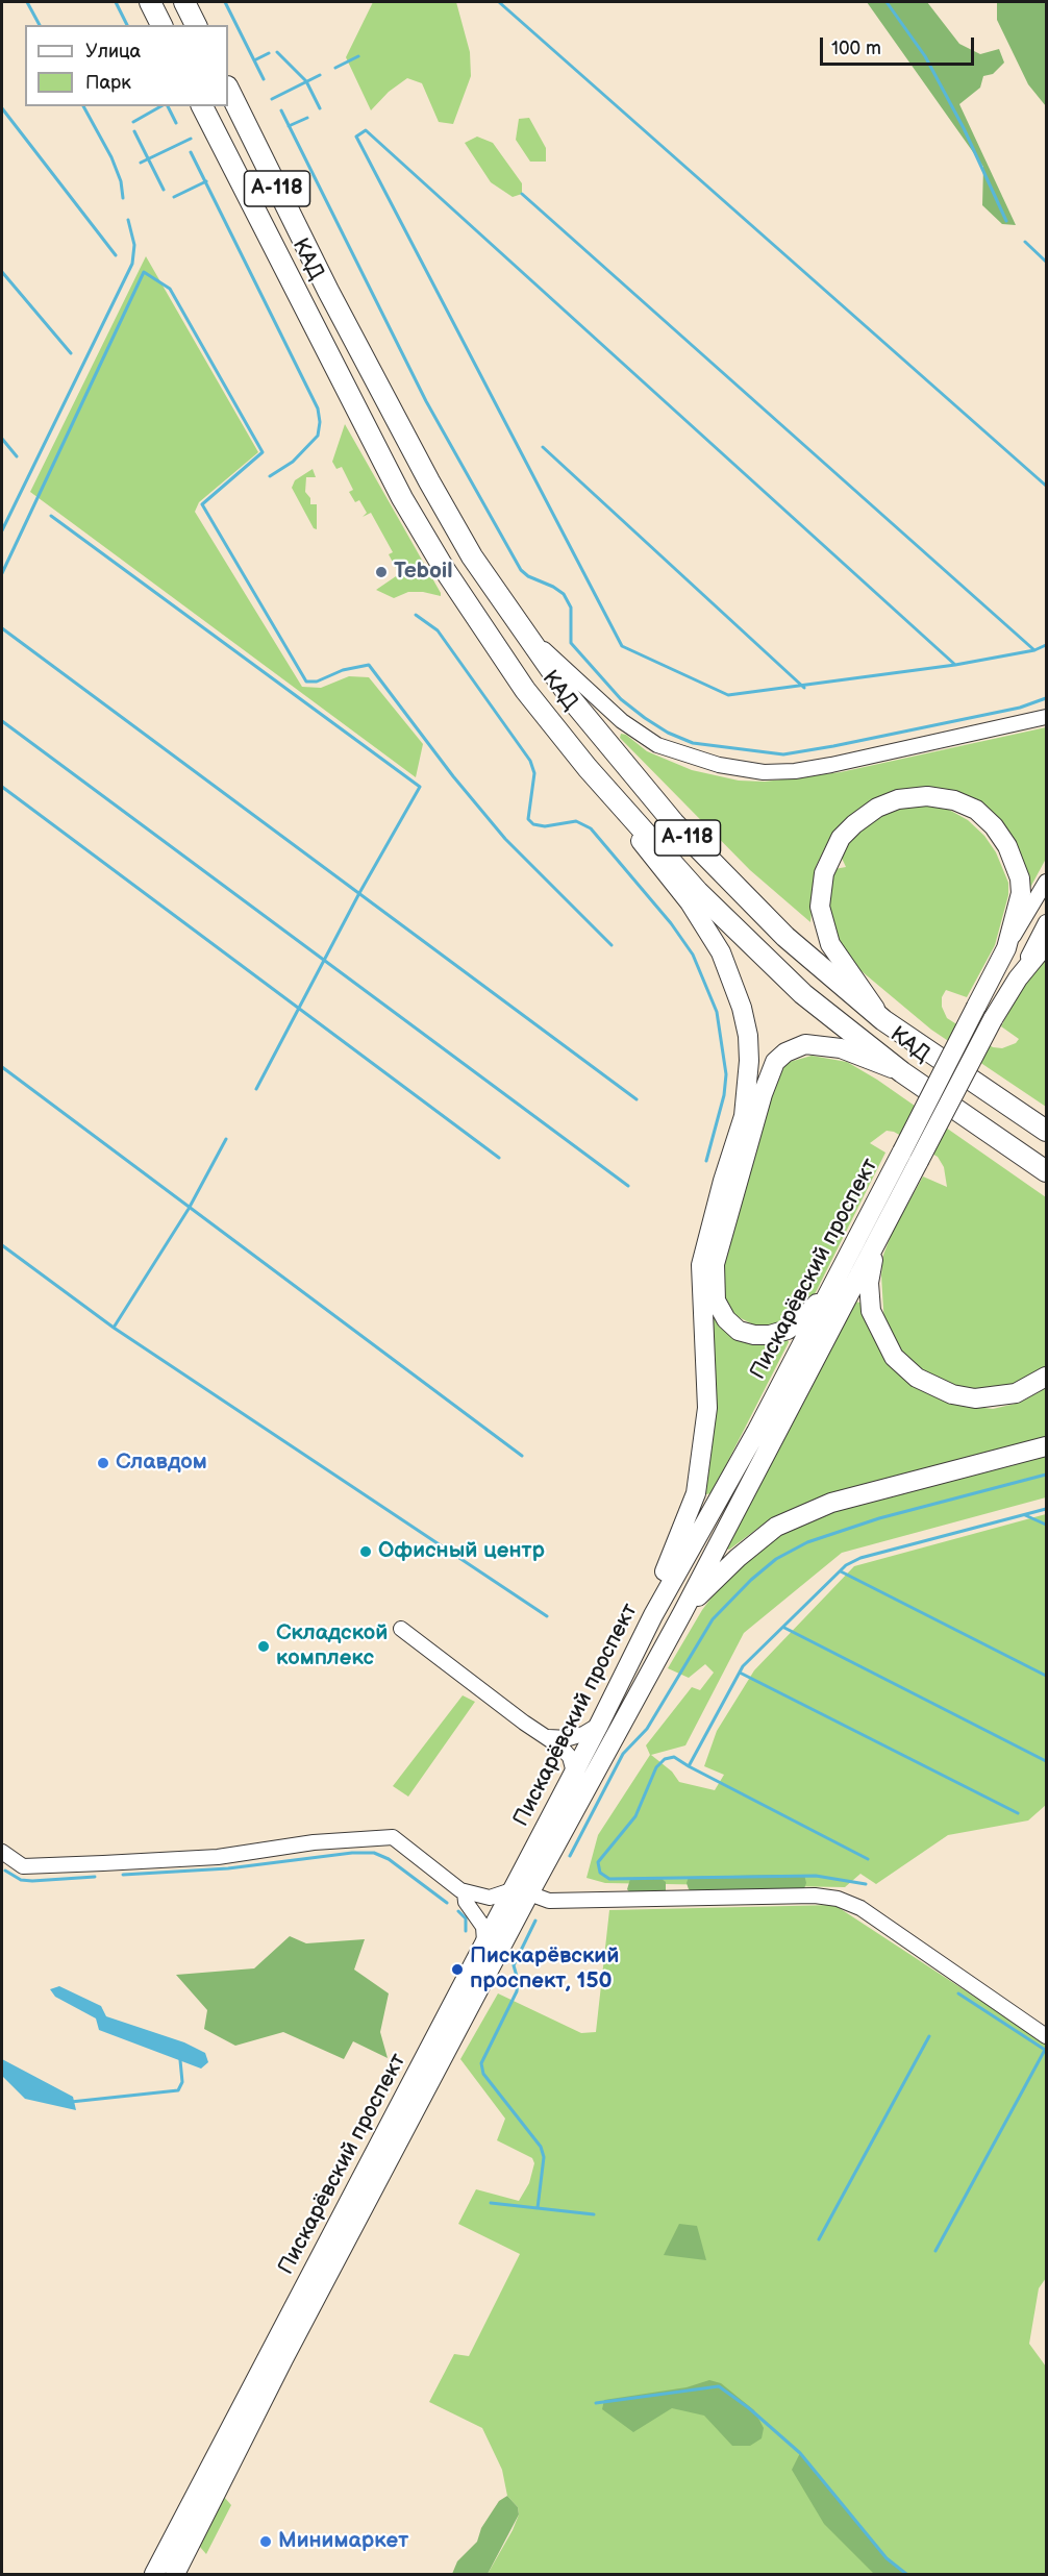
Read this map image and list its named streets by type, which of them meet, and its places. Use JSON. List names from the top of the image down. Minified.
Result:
{"streets":{"highway":["А-118","КАД"],"main road":["Пискарёвский проспект"]},"places":["Teboil","Славдом","Офисный центр","Складской комплекс","Пискарёвский проспект, 150","Минимаркет"],"legend":["Улица","Парк"],"scale_bar":"100 m"}
